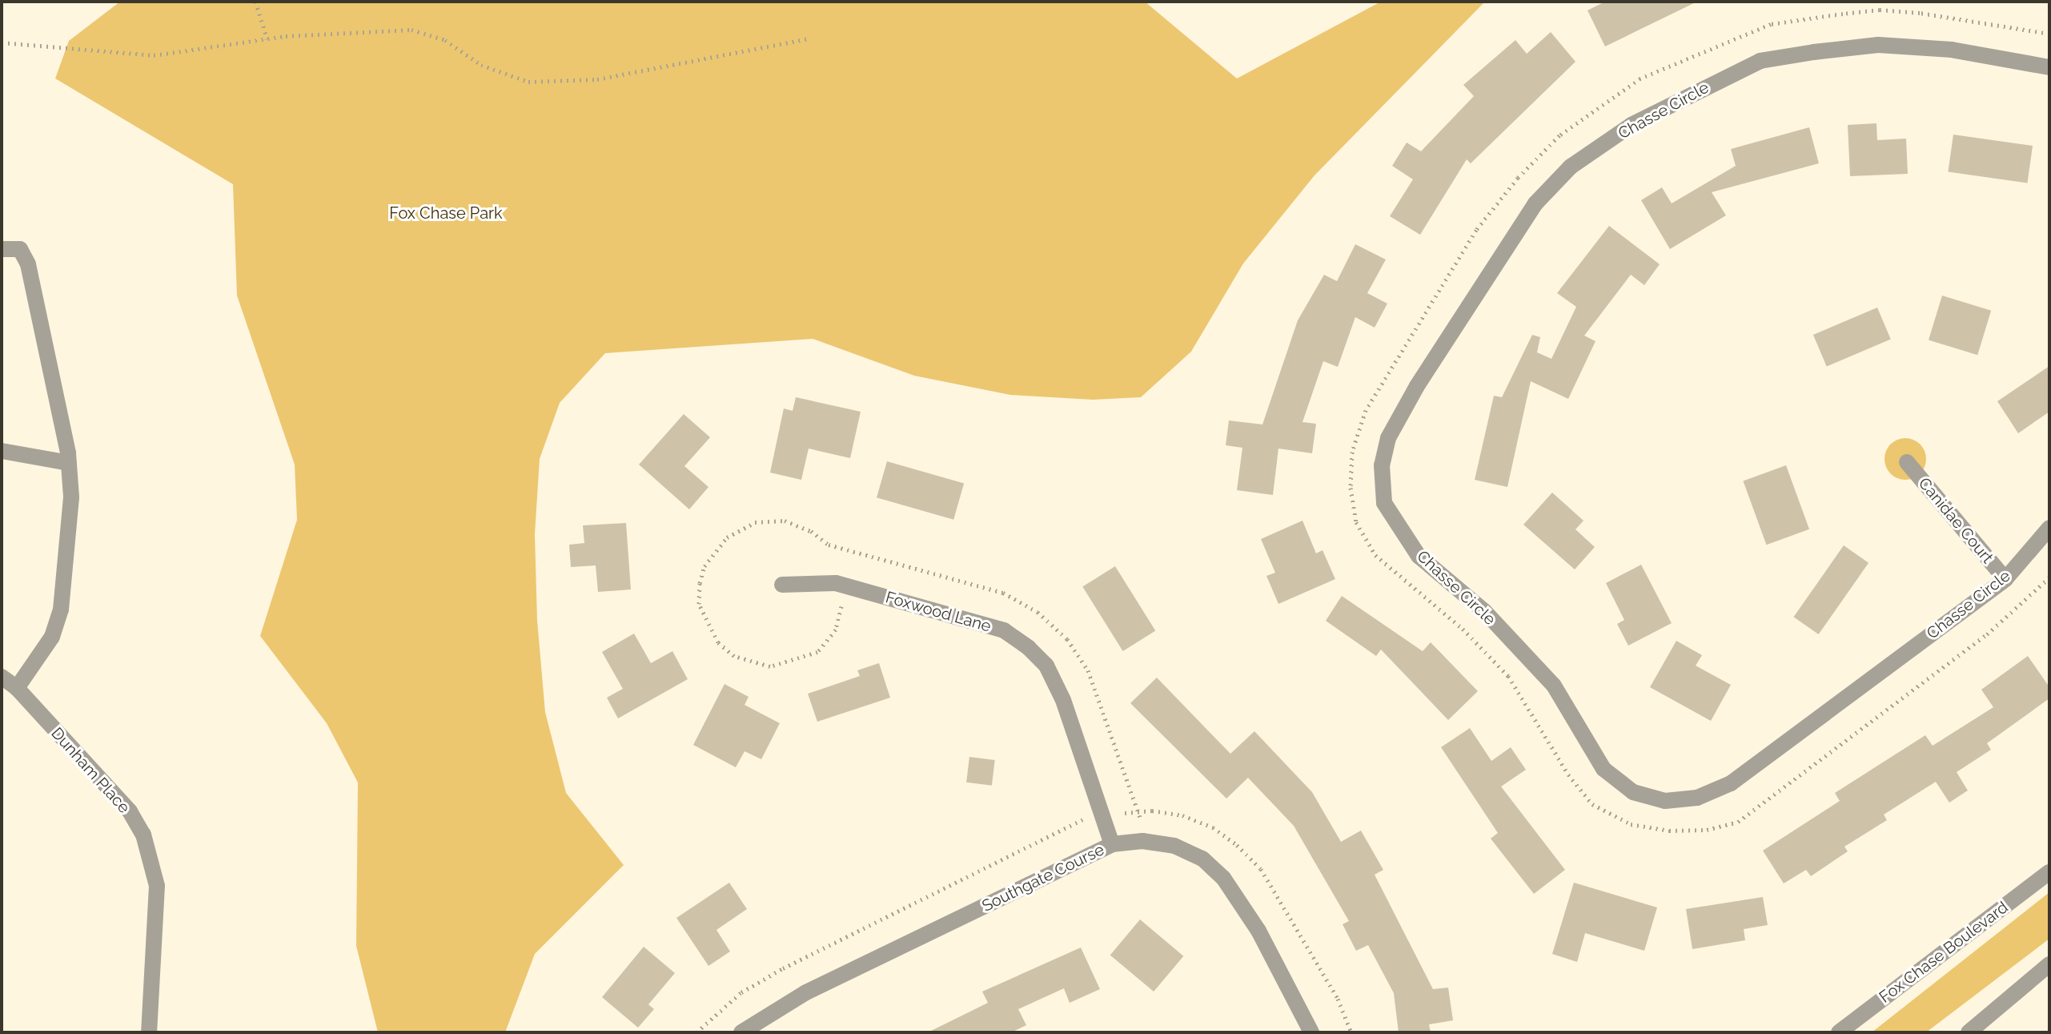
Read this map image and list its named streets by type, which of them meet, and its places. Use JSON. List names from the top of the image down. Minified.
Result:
{"streets":{"street":["Chasse Circle","Canidae Court","Foxwood Lane","Dunham Place","Southgate Course","Fox Chase Boulevard"]},"crossings":[["Chasse Circle","Canidae Court"],["Foxwood Lane","Southgate Course"]],"parks":["Fox Chase Park"]}
